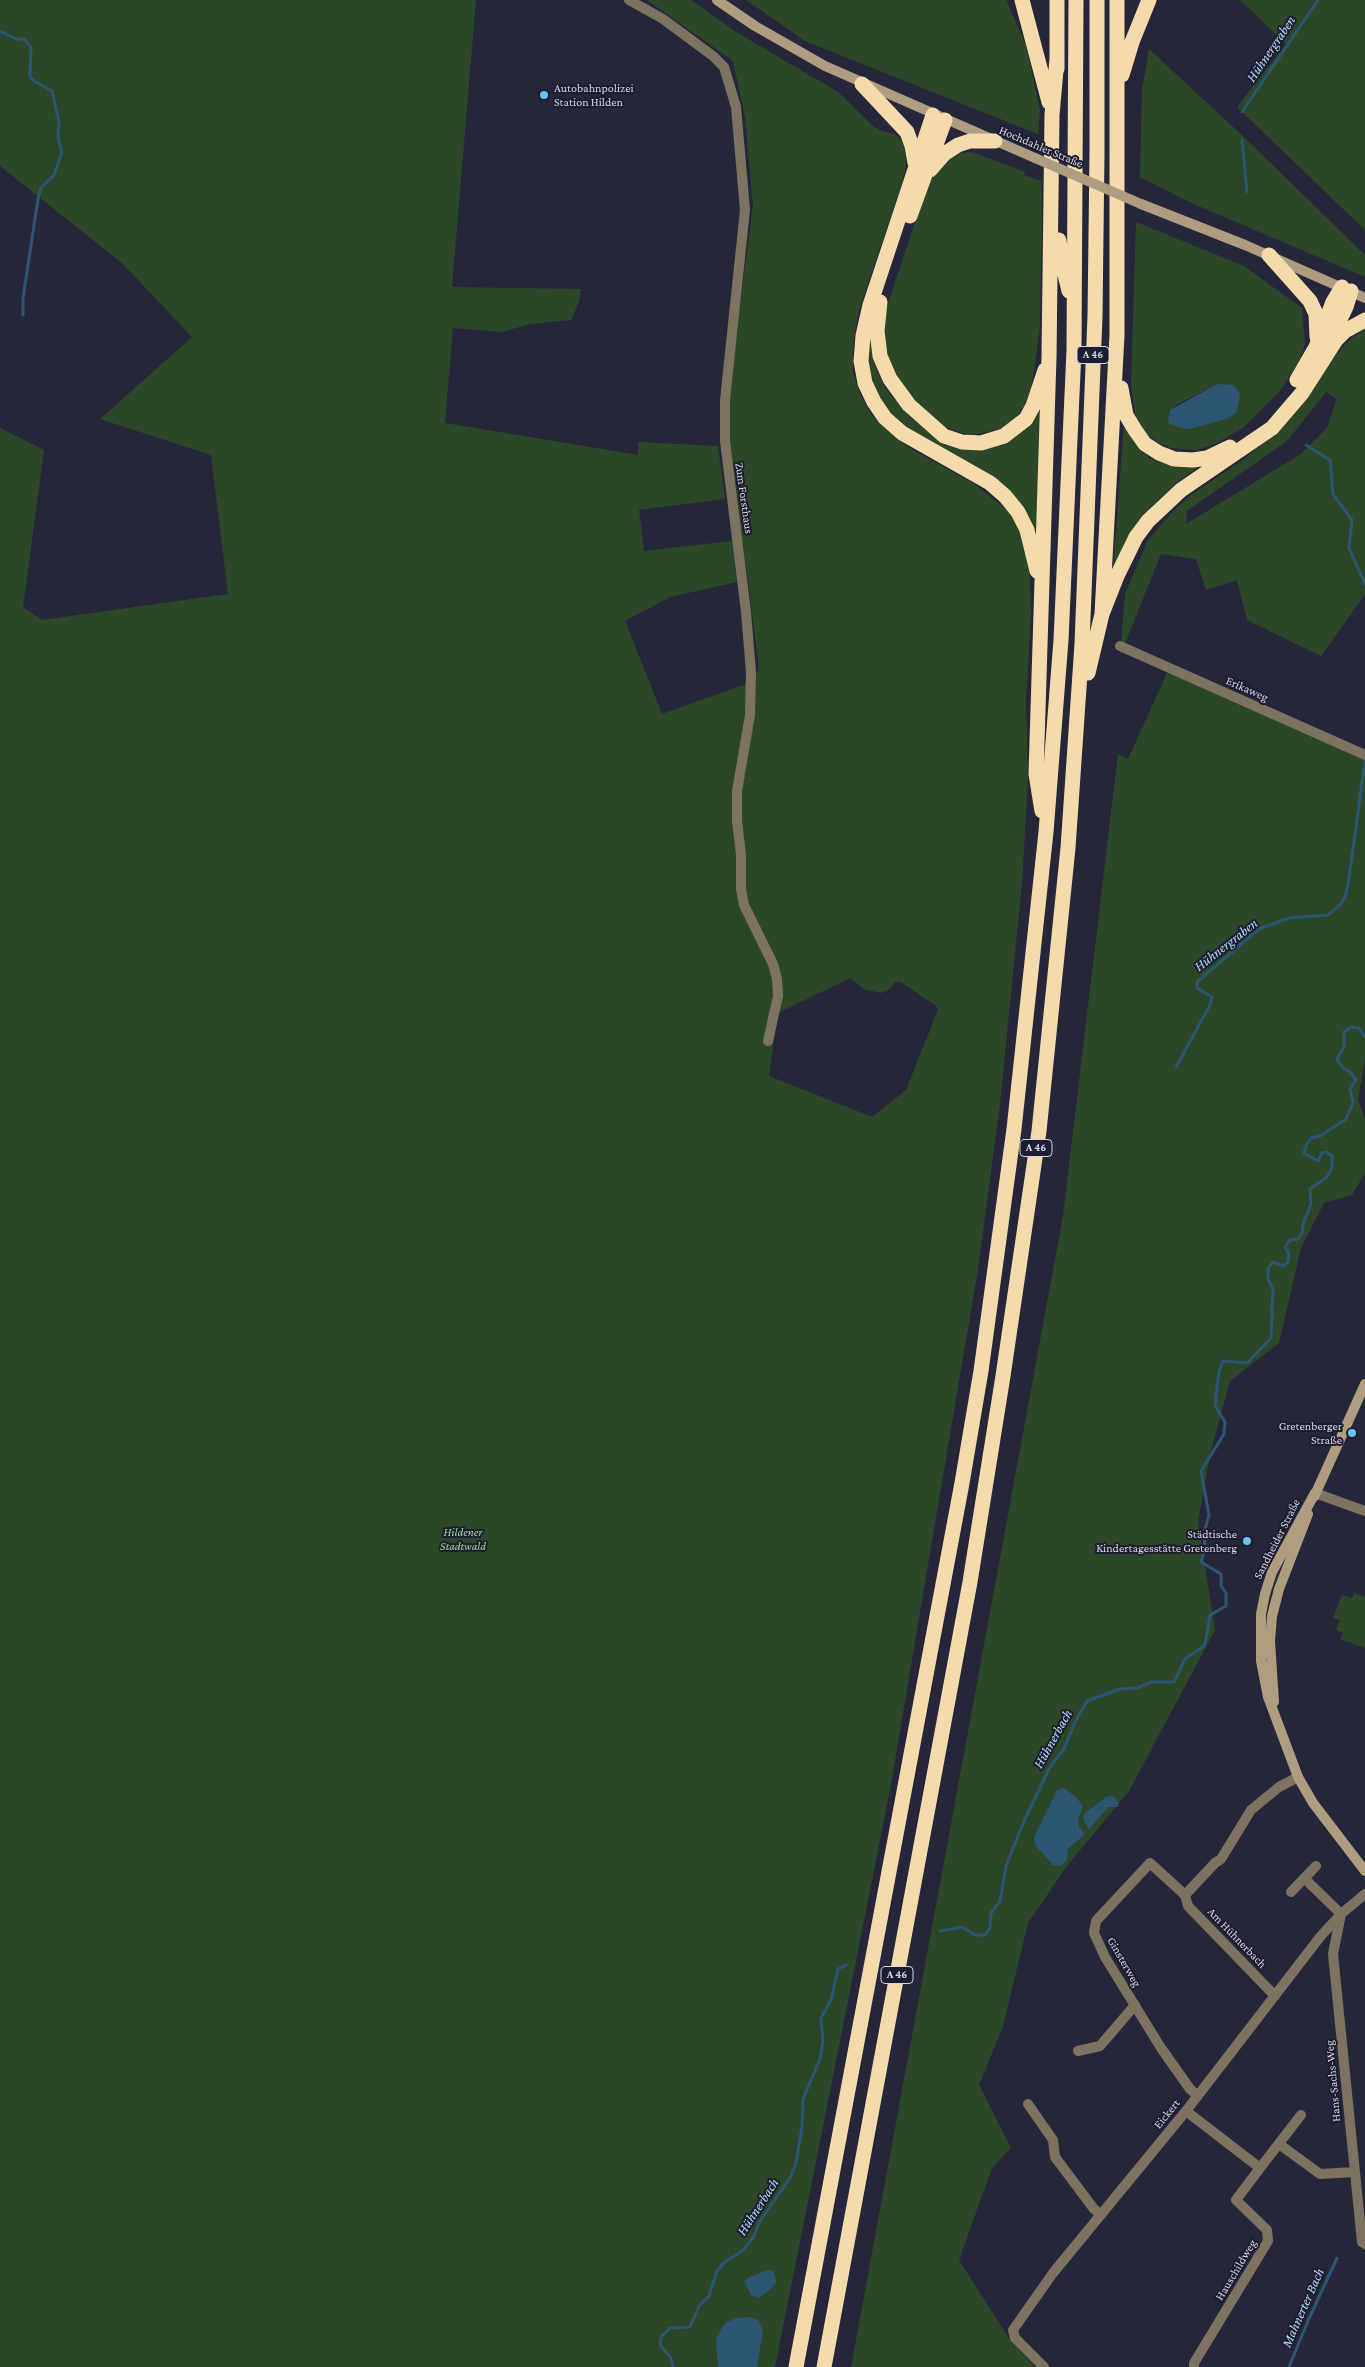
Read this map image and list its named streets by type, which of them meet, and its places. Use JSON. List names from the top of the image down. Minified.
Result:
{"streets":{"highway":["A 46"],"main road":["Hochdahler Straße","Sandheider Straße"],"street":["Zum Forsthaus","Erikaweg","Am Hühnerbach","Ginsterweg","Hans-Sachs-Weg","Eickert","Hauschildweg"]},"crossings":[["Am Hühnerbach","Ginsterweg"],["Am Hühnerbach","Eickert"],["Ginsterweg","Eickert"],["Hans-Sachs-Weg","Eickert"]],"water":["Hühnergraben","Hühnerbach","Mahnerter Bach"],"parks":["Hildener Stadtwald"],"places":["Autobahnpolizei Station Hilden","Gretenberger Straße","Städtische Kindertagesstätte Gretenberg"]}
